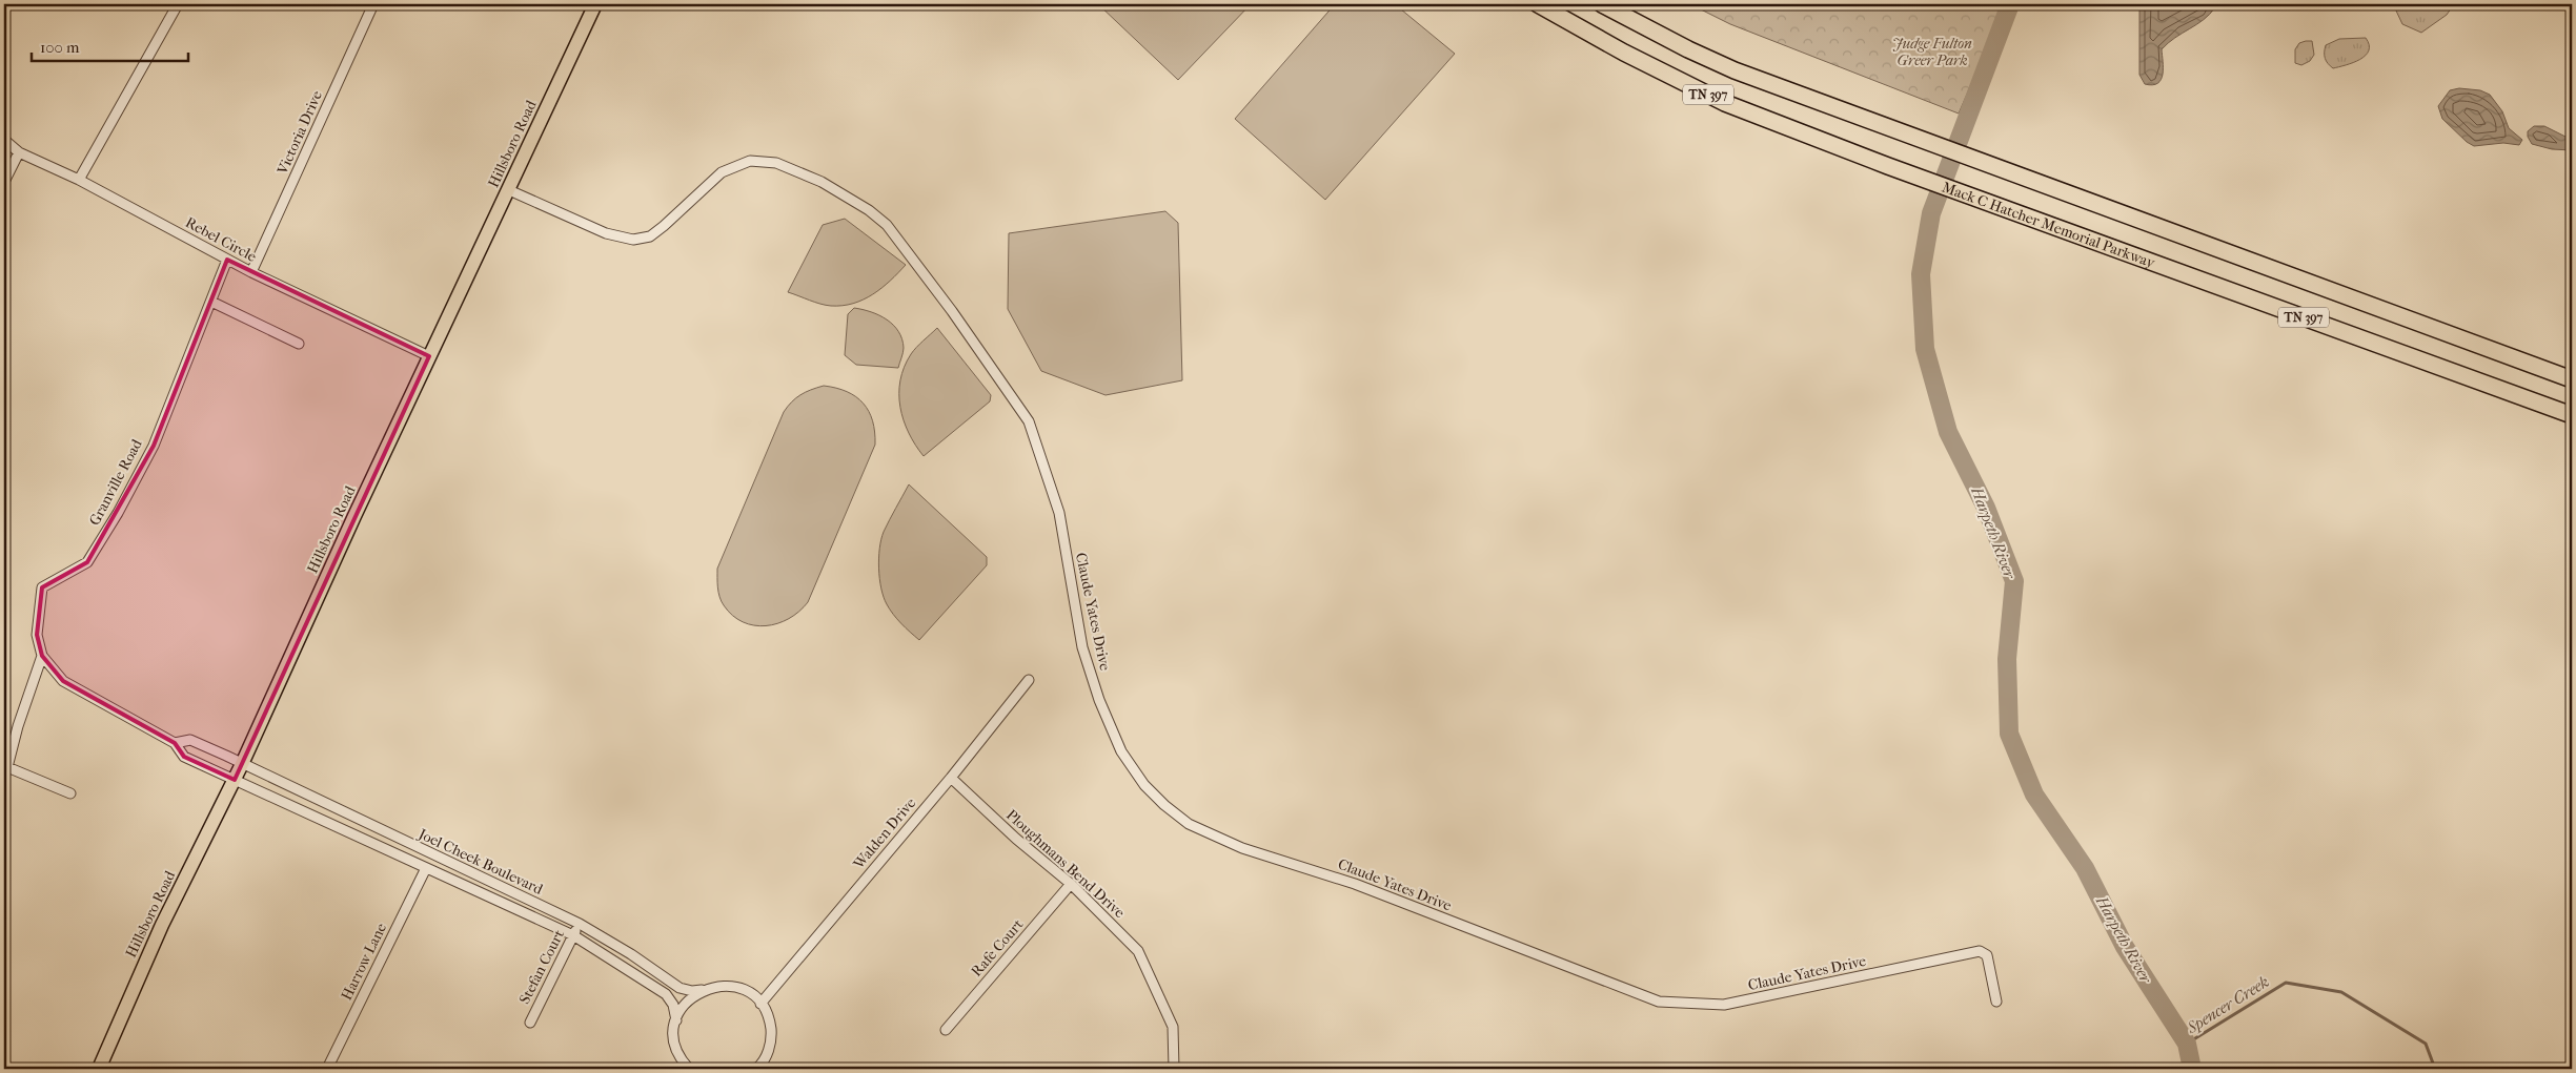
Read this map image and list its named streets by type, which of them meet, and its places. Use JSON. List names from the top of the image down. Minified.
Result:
{"streets":{"highway":["TN 397","Mack C Hatcher Memorial Parkway"],"main road":["Hillsboro Road"],"street":["Victoria Drive","Rebel Circle","Granville Road","Claude Yates Drive","Walden Drive","Joel Cheek Boulevard","Ploughmans Bend Drive","Rafe Court","Harrow Lane","Stefan Court"]},"crossings":[["Victoria Drive","Rebel Circle"],["Hillsboro Road","Rebel Circle"],["Hillsboro Road","Granville Road"],["Hillsboro Road","Claude Yates Drive"],["Hillsboro Road","Joel Cheek Boulevard"],["Rebel Circle","Granville Road"],["Granville Road","Joel Cheek Boulevard"],["Walden Drive","Ploughmans Bend Drive"],["Joel Cheek Boulevard","Harrow Lane"],["Joel Cheek Boulevard","Stefan Court"],["Ploughmans Bend Drive","Rafe Court"]],"water":["Harpeth River","Spencer Creek"],"parks":["Judge Fulton Greer Park"],"scale_bar":"100 m"}
